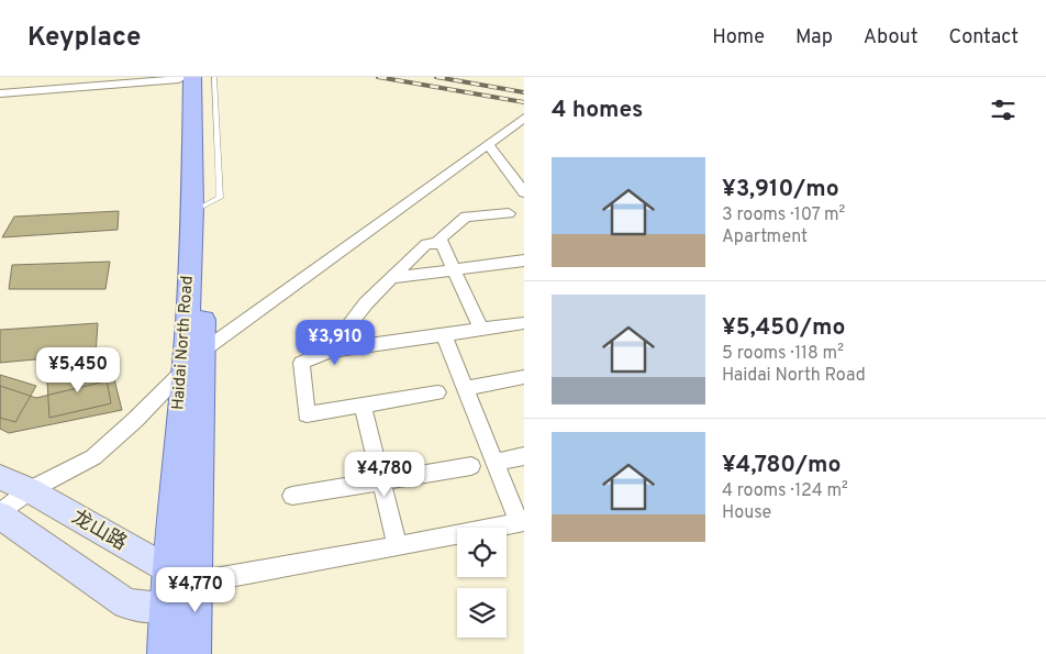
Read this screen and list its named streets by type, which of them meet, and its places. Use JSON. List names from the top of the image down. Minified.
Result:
{"streets":{"main road":["Haidai North Road"],"street":["龙山路"]},"crossings":[["Haidai North Road","龙山路"]],"page":{"header":"Keyplace","nav":["Home","Map","About","Contact"],"heading":"4 homes","list":[{"name":"¥3,910/mo","note":"3 rooms · 107 m² · Apartment"},{"name":"¥5,450/mo","note":"5 rooms · 118 m² · Haidai North Road"},{"name":"¥4,780/mo","note":"4 rooms · 124 m² · House"}],"price":["¥3,910","¥5,450","¥4,780","¥4,770"]}}
